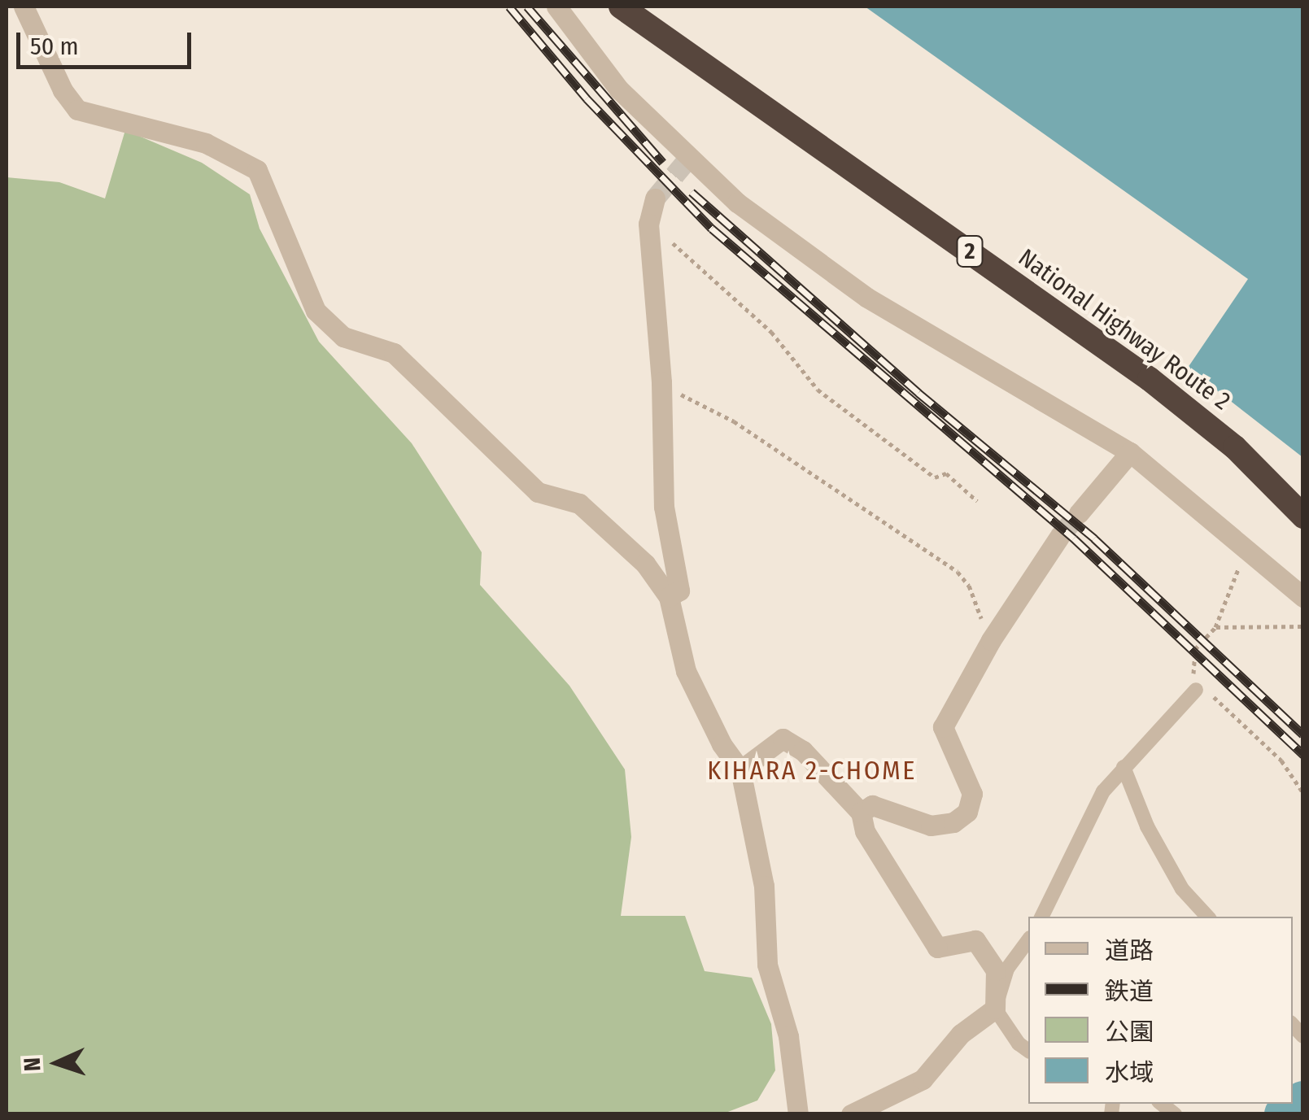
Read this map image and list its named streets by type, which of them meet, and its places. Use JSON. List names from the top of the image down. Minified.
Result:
{"streets":{"highway":["2","National Highway Route 2"]},"districts":["KIHARA 2-CHOME"],"legend":["道路","鉄道","公園","水域"],"scale_bar":"50 m","north":"left"}
